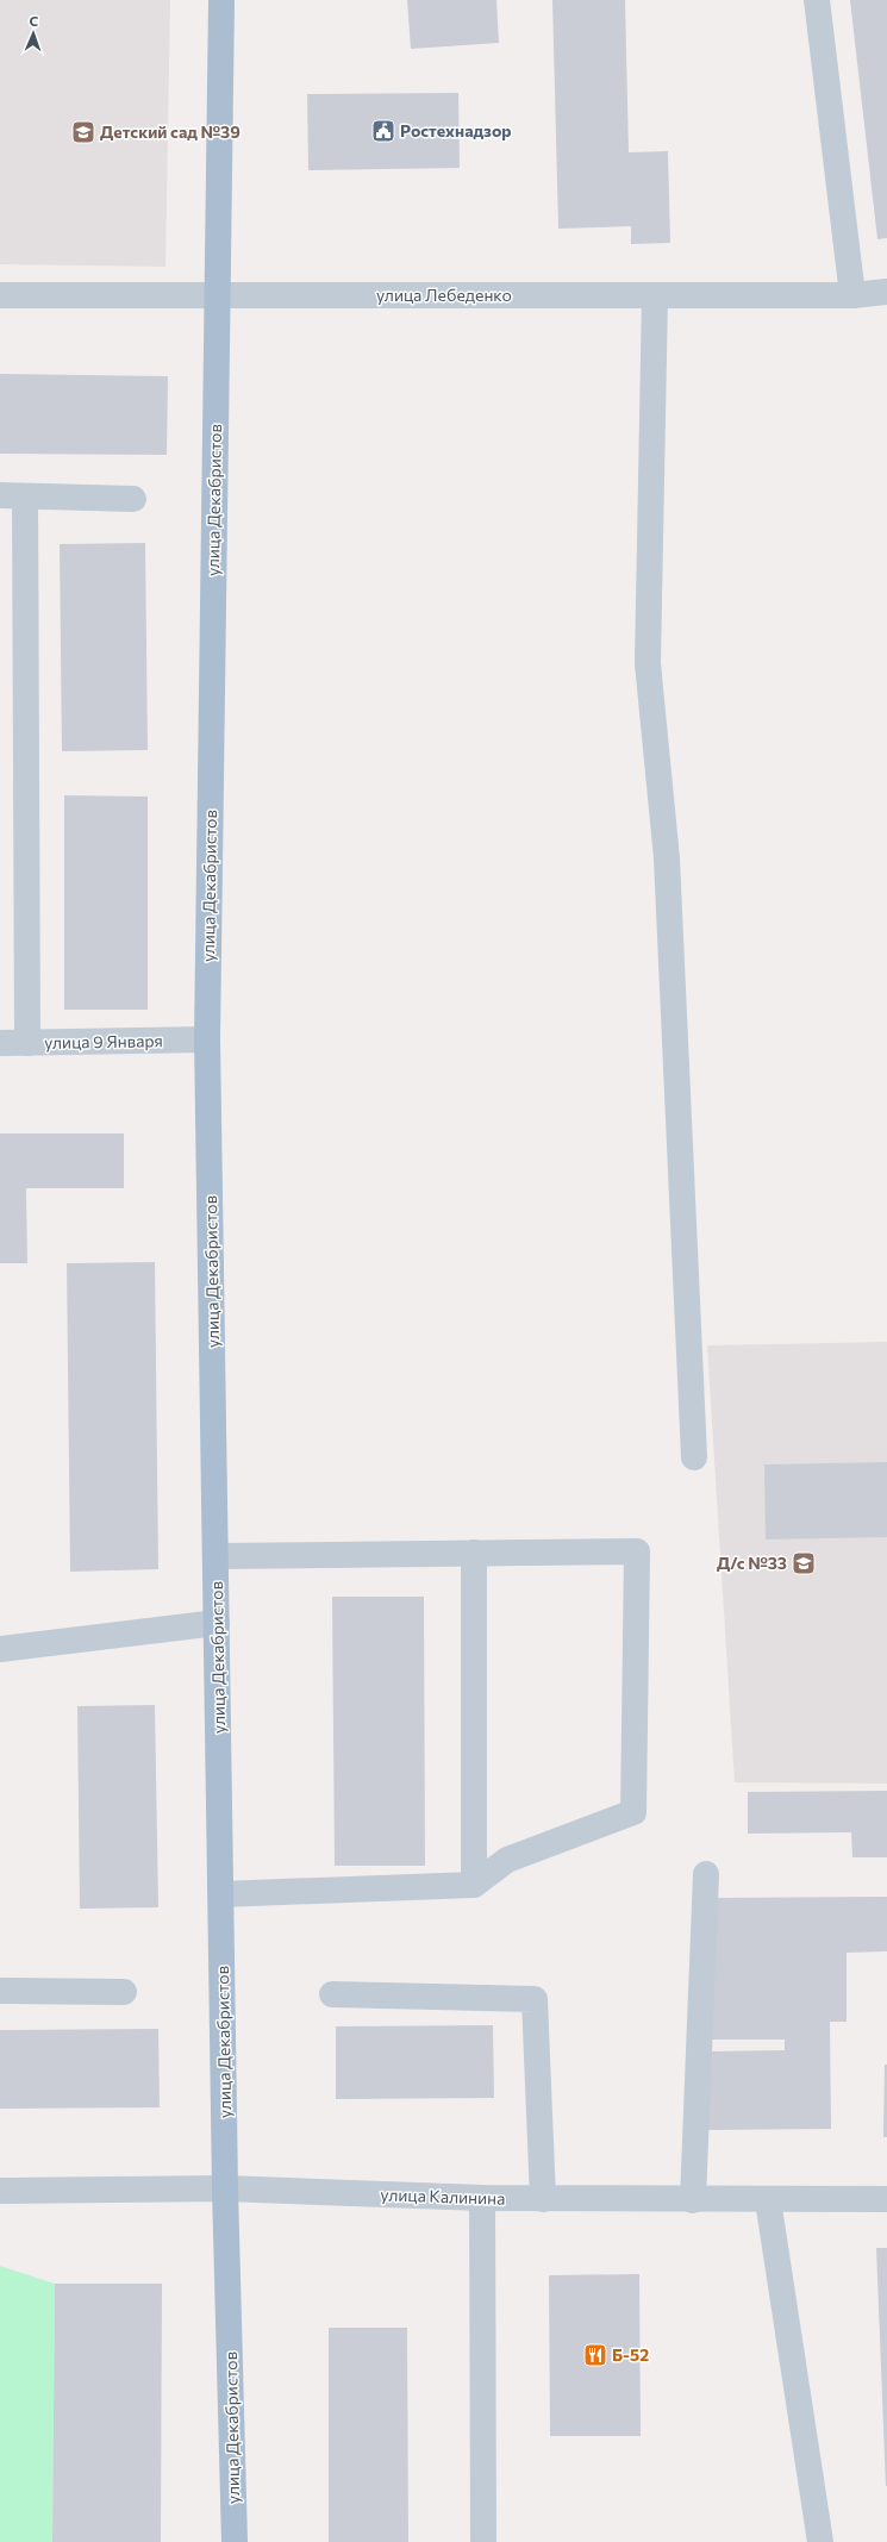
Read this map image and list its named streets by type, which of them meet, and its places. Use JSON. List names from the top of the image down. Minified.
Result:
{"streets":{"main road":["улица Декабристов"],"street":["улица Лебеденко","улица 9 Января","улица Калинина"]},"crossings":[["улица Лебеденко","улица Декабристов"],["улица Декабристов","улица 9 Января"],["улица Декабристов","улица Калинина"]],"places":{"public building":["Ростехнадзор"],"school or university":["Детский сад №39","Д/с №33"],"restaurant":["Б-52"]},"north":"top"}
